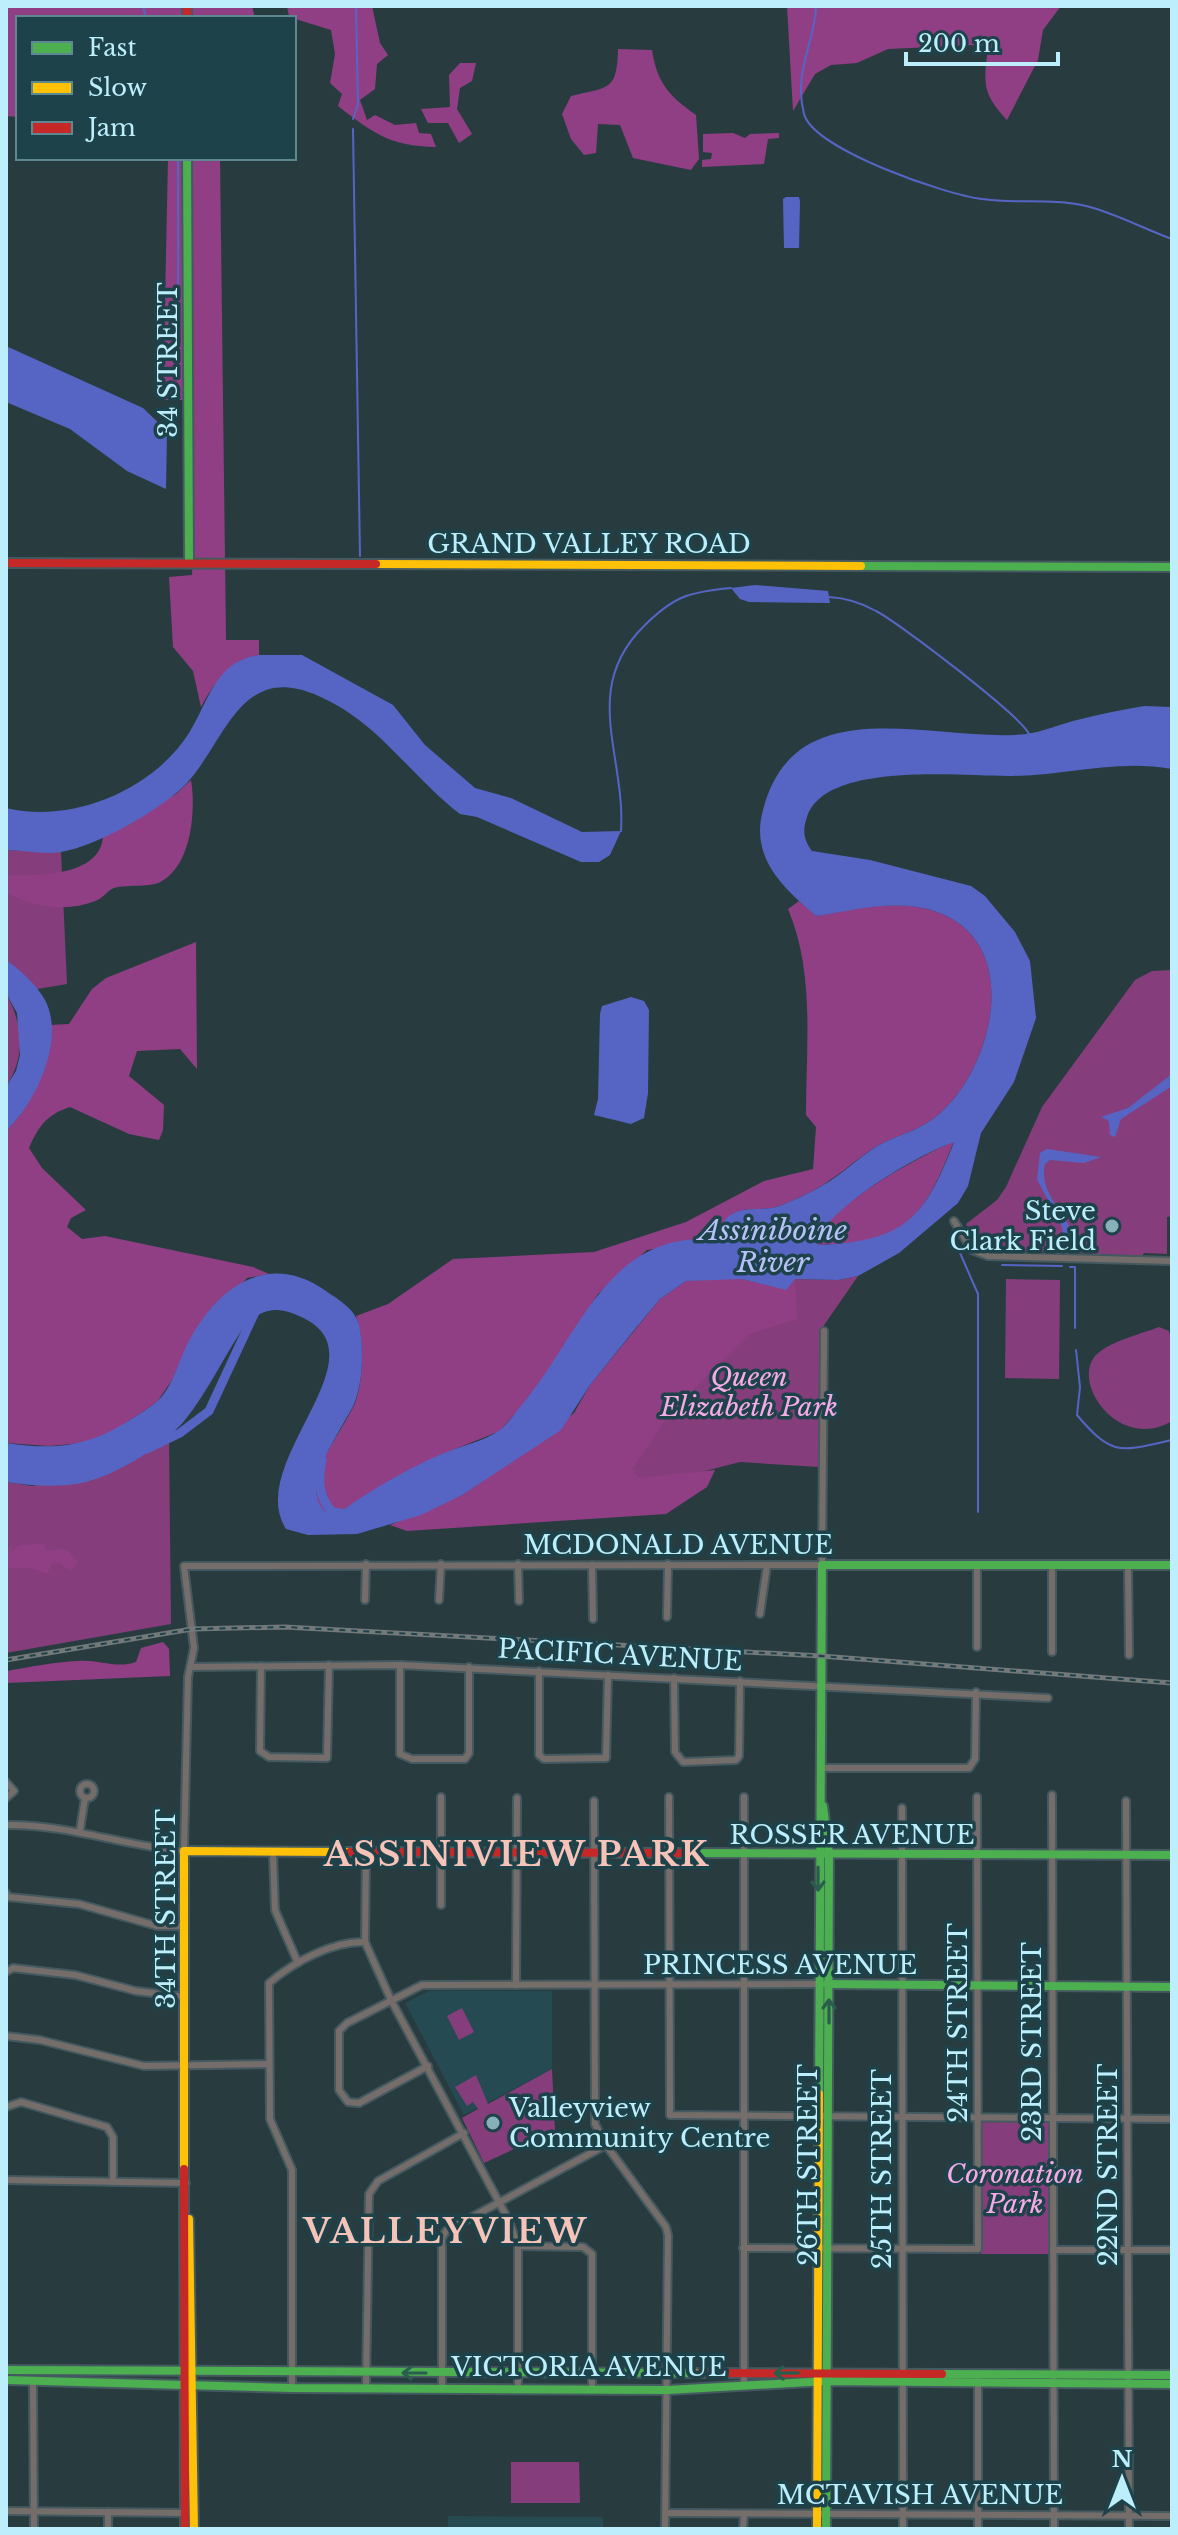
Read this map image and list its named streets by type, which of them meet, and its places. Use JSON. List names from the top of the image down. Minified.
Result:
{"streets":{"street":["34 STREET","GRAND VALLEY ROAD","MCDONALD AVENUE","PACIFIC AVENUE","ROSSER AVENUE","34TH STREET","PRINCESS AVENUE","24TH STREET","23RD STREET","26TH STREET","22ND STREET","25TH STREET","VICTORIA AVENUE","MCTAVISH AVENUE"]},"crossings":[["34 STREET","GRAND VALLEY ROAD"],["MCDONALD AVENUE","34TH STREET"],["MCDONALD AVENUE","26TH STREET"],["PACIFIC AVENUE","34TH STREET"],["PACIFIC AVENUE","26TH STREET"],["ROSSER AVENUE","34TH STREET"],["ROSSER AVENUE","24TH STREET"],["ROSSER AVENUE","23RD STREET"],["ROSSER AVENUE","26TH STREET"],["ROSSER AVENUE","22ND STREET"],["ROSSER AVENUE","25TH STREET"],["34TH STREET","VICTORIA AVENUE"],["PRINCESS AVENUE","24TH STREET"],["PRINCESS AVENUE","23RD STREET"],["PRINCESS AVENUE","26TH STREET"],["PRINCESS AVENUE","22ND STREET"],["PRINCESS AVENUE","25TH STREET"],["24TH STREET","25TH STREET"],["23RD STREET","VICTORIA AVENUE"],["23RD STREET","MCTAVISH AVENUE"],["26TH STREET","VICTORIA AVENUE"],["26TH STREET","MCTAVISH AVENUE"],["22ND STREET","VICTORIA AVENUE"],["22ND STREET","MCTAVISH AVENUE"],["25TH STREET","VICTORIA AVENUE"],["25TH STREET","MCTAVISH AVENUE"]],"districts":["ASSINIVIEW PARK","VALLEYVIEW"],"water":["Assiniboine River"],"parks":["Queen Elizabeth Park","Coronation Park"],"places":["Steve Clark Field","Valleyview Community Centre"],"legend":["Fast","Slow","Jam"],"scale_bar":"200 m","north":"top"}
